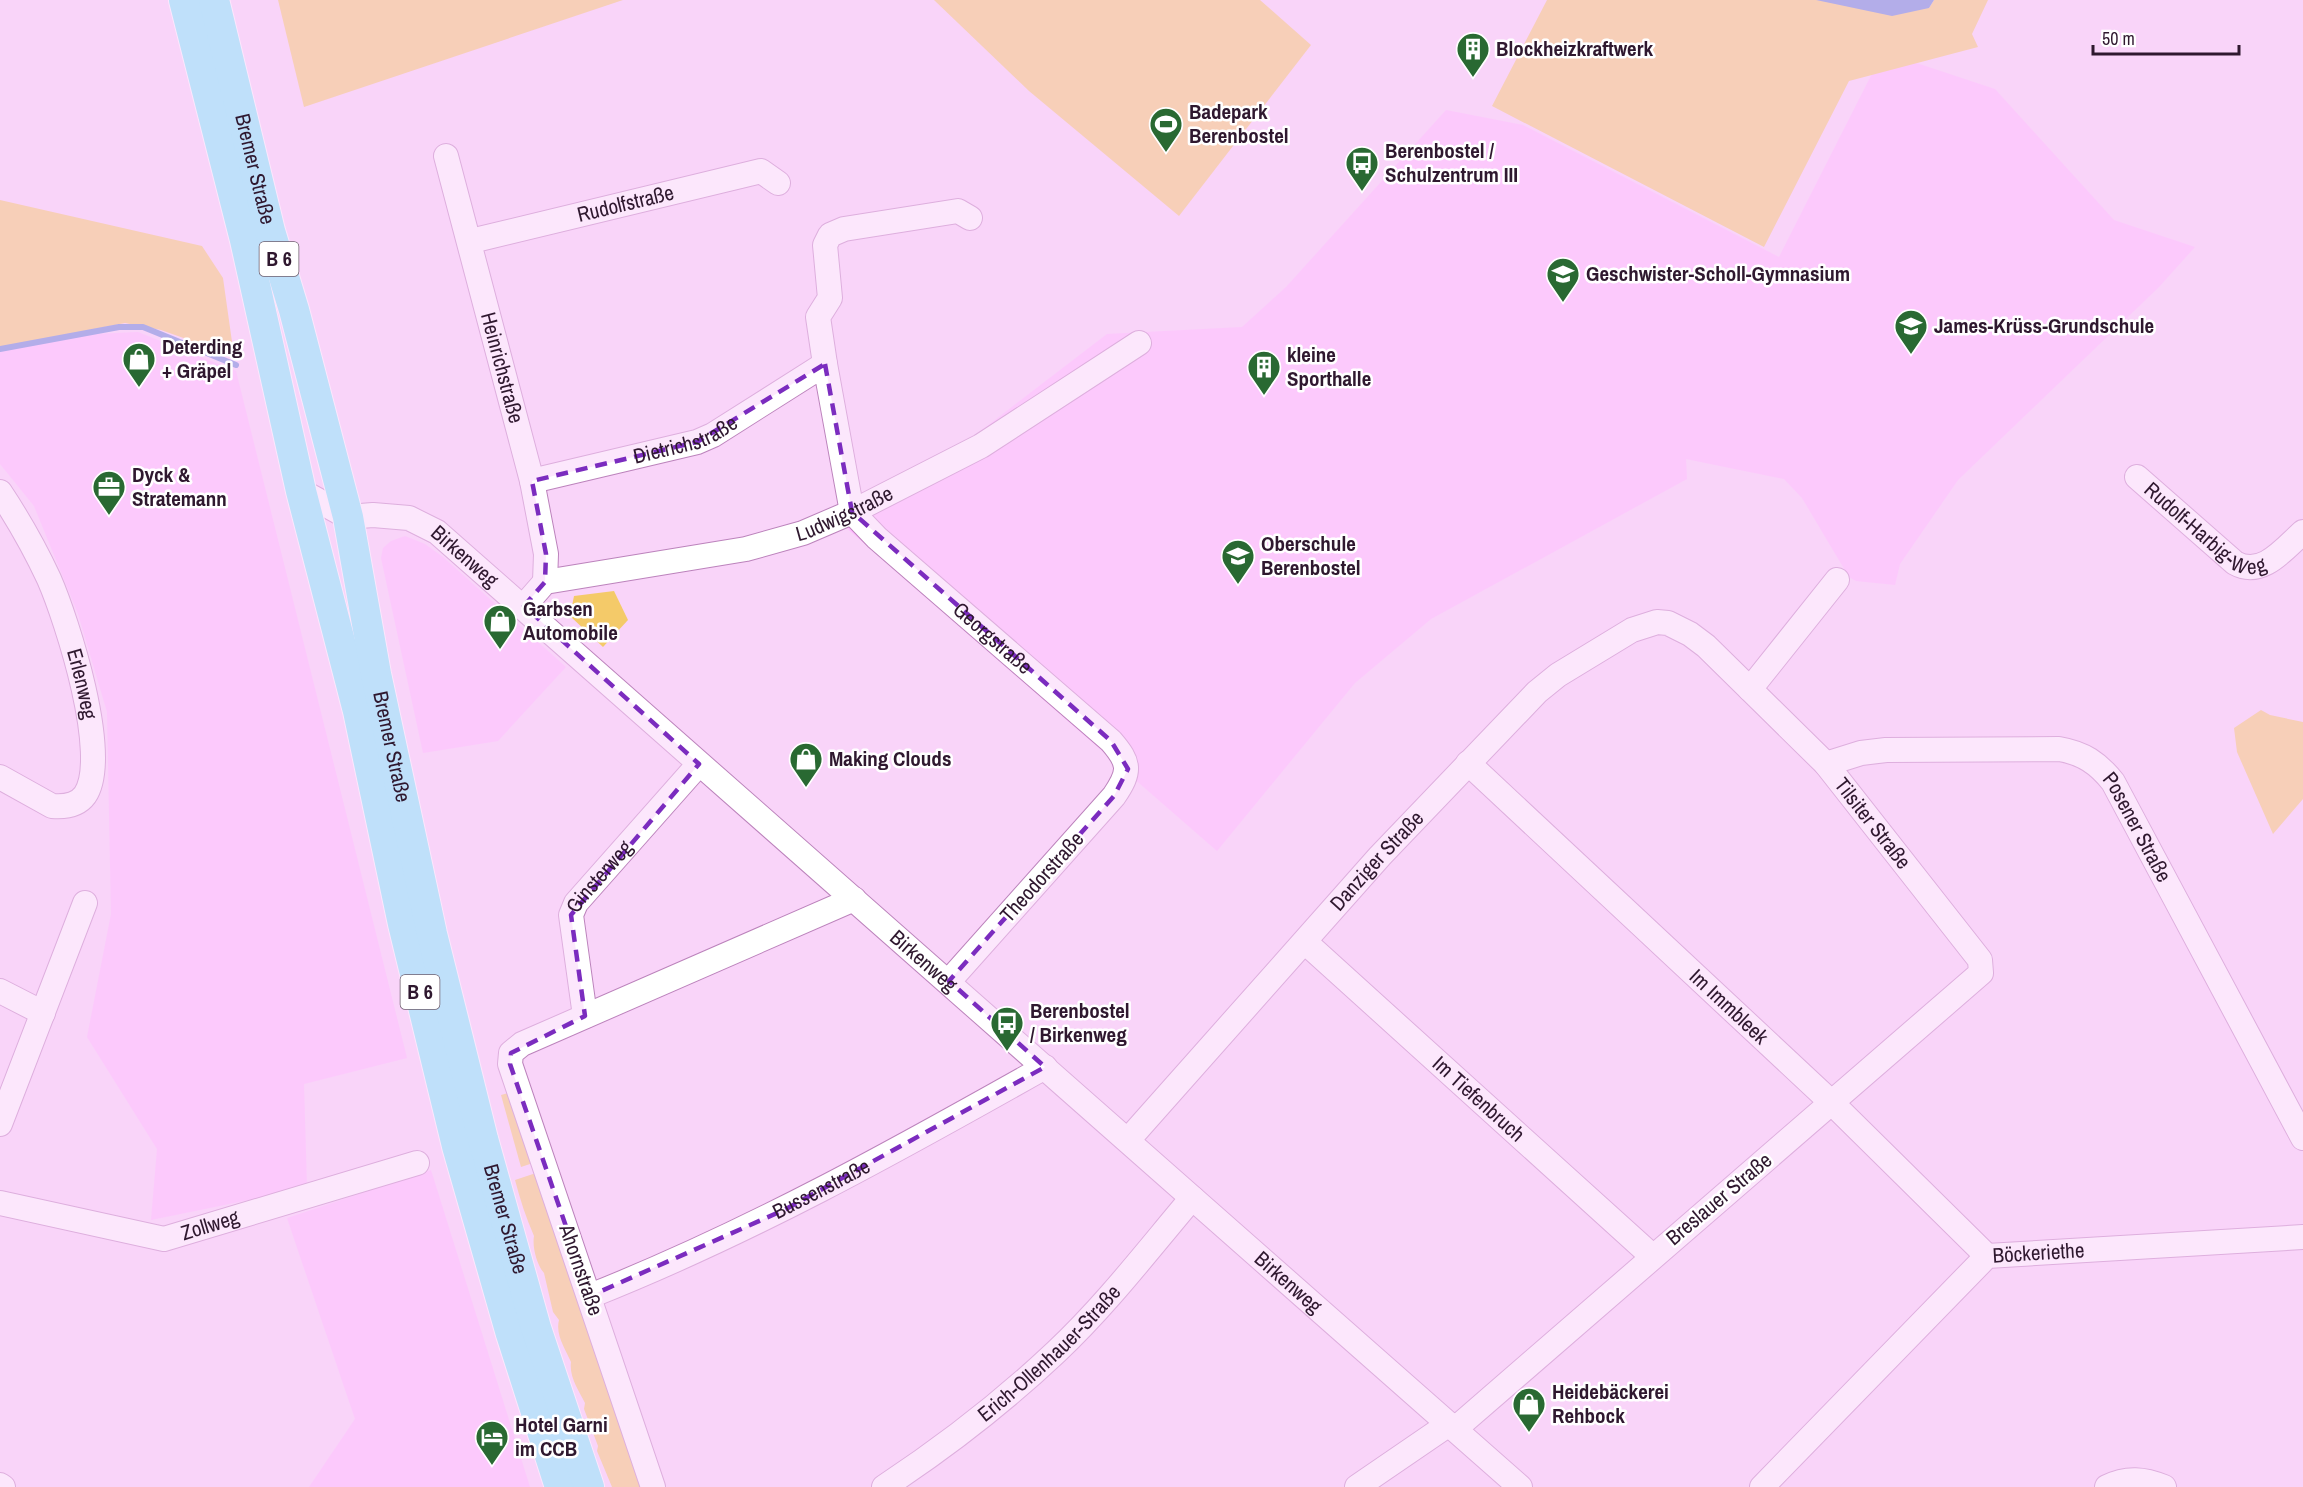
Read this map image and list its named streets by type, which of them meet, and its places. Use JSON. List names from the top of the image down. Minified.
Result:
{"streets":{"main road":["Bremer Straße","B 6"],"street":["Rudolfstraße","Heinrichstraße","Dietrichstraße","Ludwigstraße","Rudolf-Harbig-Weg","Birkenweg","Georgstraße","Erlenweg","Tilsiter Straße","Posener Straße","Danziger Straße","Theodorstraße","Ginsterweg","Im Immbleek","Im Tiefenbruch","Bussenstraße","Breslauer Straße","Zollweg","Böckeriethe","Ahornstraße","Erich-Ollenhauer-Straße"]},"crossings":[["Bremer Straße","Birkenweg"],["Rudolfstraße","Heinrichstraße"],["Heinrichstraße","Dietrichstraße"],["Heinrichstraße","Ludwigstraße"],["Ludwigstraße","Georgstraße"],["Birkenweg","Danziger Straße"],["Birkenweg","Theodorstraße"],["Birkenweg","Ginsterweg"],["Birkenweg","Bussenstraße"],["Birkenweg","Breslauer Straße"],["Birkenweg","Erich-Ollenhauer-Straße"],["Georgstraße","Theodorstraße"],["Tilsiter Straße","Posener Straße"],["Tilsiter Straße","Danziger Straße"],["Tilsiter Straße","Breslauer Straße"],["Danziger Straße","Im Immbleek"],["Danziger Straße","Im Tiefenbruch"],["Ginsterweg","Ahornstraße"],["Im Immbleek","Breslauer Straße"],["Im Immbleek","Böckeriethe"],["Im Tiefenbruch","Breslauer Straße"],["Bussenstraße","Ahornstraße"]],"places":{"building":["Blockheizkraftwerk","kleine Sporthalle"],"sports":["Badepark Berenbostel"],"bus stop":["Berenbostel / Schulzentrum III","Berenbostel / Birkenweg"],"school or university":["Geschwister-Scholl-Gymnasium","James-Krüss-Grundschule","Oberschule Berenbostel"],"shop":["Deterding + Gräpel","Garbsen Automobile","Making Clouds","Heidebäckerei Rehbock"],"office":["Dyck & Stratemann"],"hotel":["Hotel Garni im CCB"]},"scale_bar":"50 m"}
